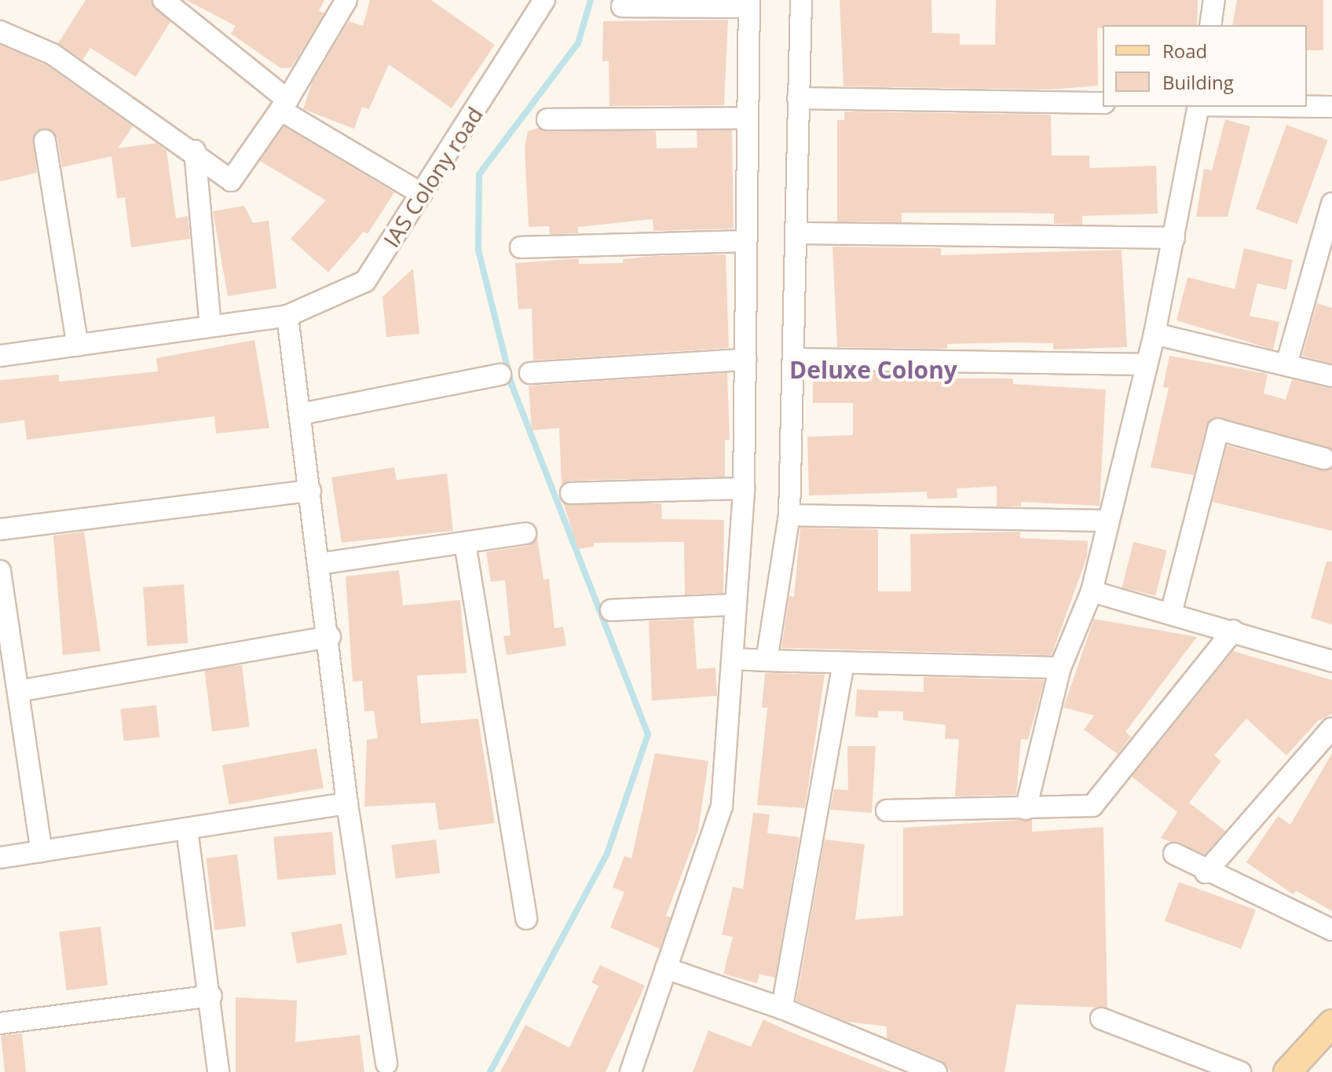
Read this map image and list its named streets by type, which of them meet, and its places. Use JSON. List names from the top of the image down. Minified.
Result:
{"streets":{"street":["IAS Colony road"]},"districts":["Deluxe Colony"],"legend":["Road","Building"]}
